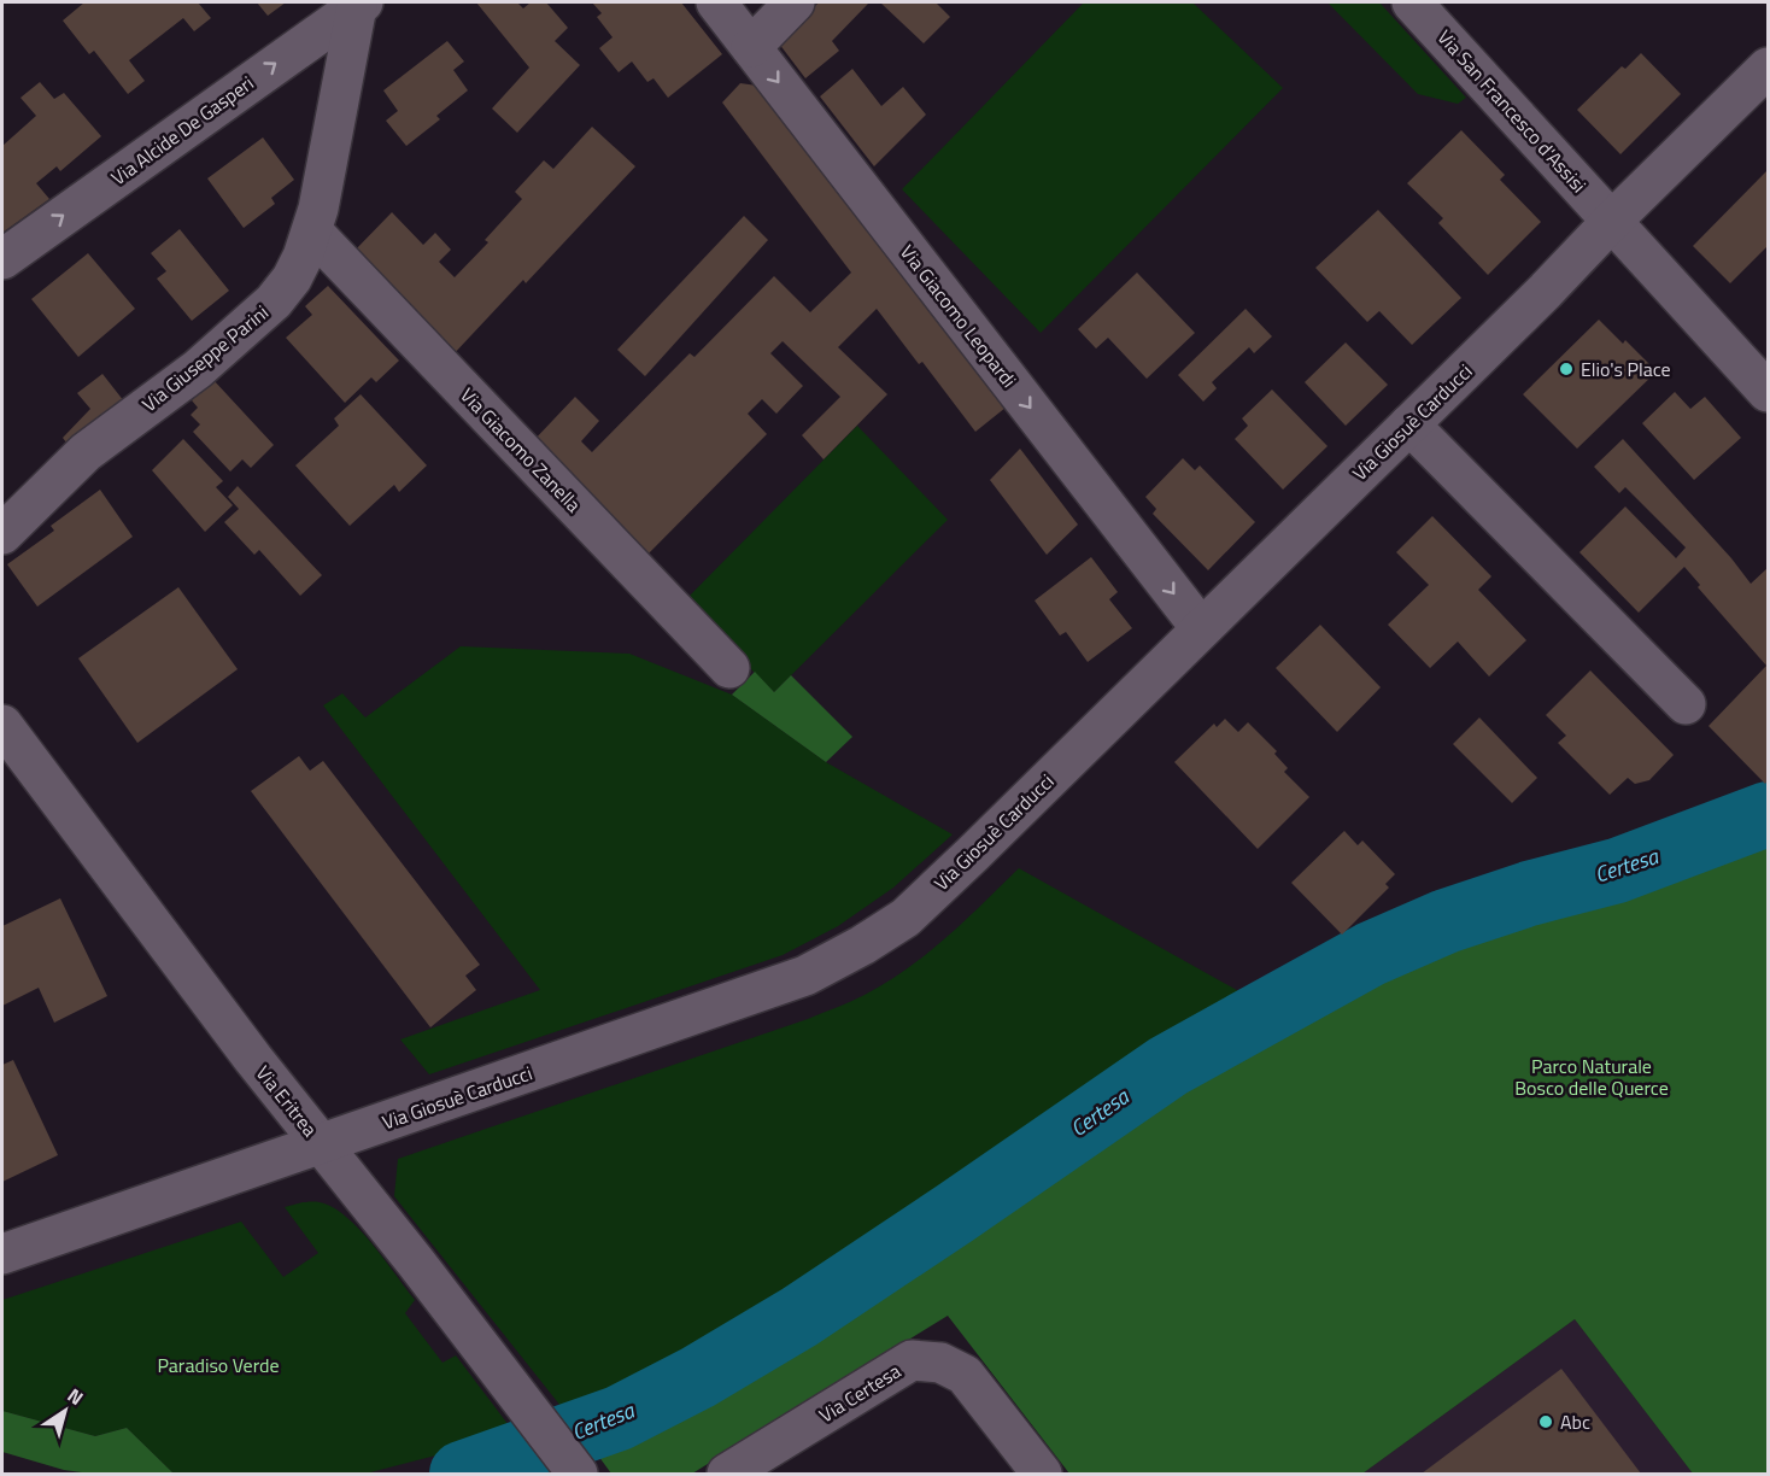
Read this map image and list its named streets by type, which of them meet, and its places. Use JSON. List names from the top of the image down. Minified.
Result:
{"streets":{"street":["Via San Francesco d'Assisi","Via Alcide De Gasperi","Via Giacomo Leopardi","Via Giuseppe Parini","Via Giosuè Carducci","Via Giacomo Zanella","Via Eritrea","Via Certesa"]},"crossings":[["Via San Francesco d'Assisi","Via Giosuè Carducci"],["Via Alcide De Gasperi","Via Giuseppe Parini"],["Via Giacomo Leopardi","Via Giosuè Carducci"],["Via Giuseppe Parini","Via Giacomo Zanella"],["Via Giosuè Carducci","Via Eritrea"]],"one_way":["Via Alcide De Gasperi","Via Giacomo Leopardi"],"water":["Certesa"],"parks":["Parco Naturale Bosco delle Querce","Paradiso Verde"],"places":["Elio's Place","Abc"],"north":"top right"}
